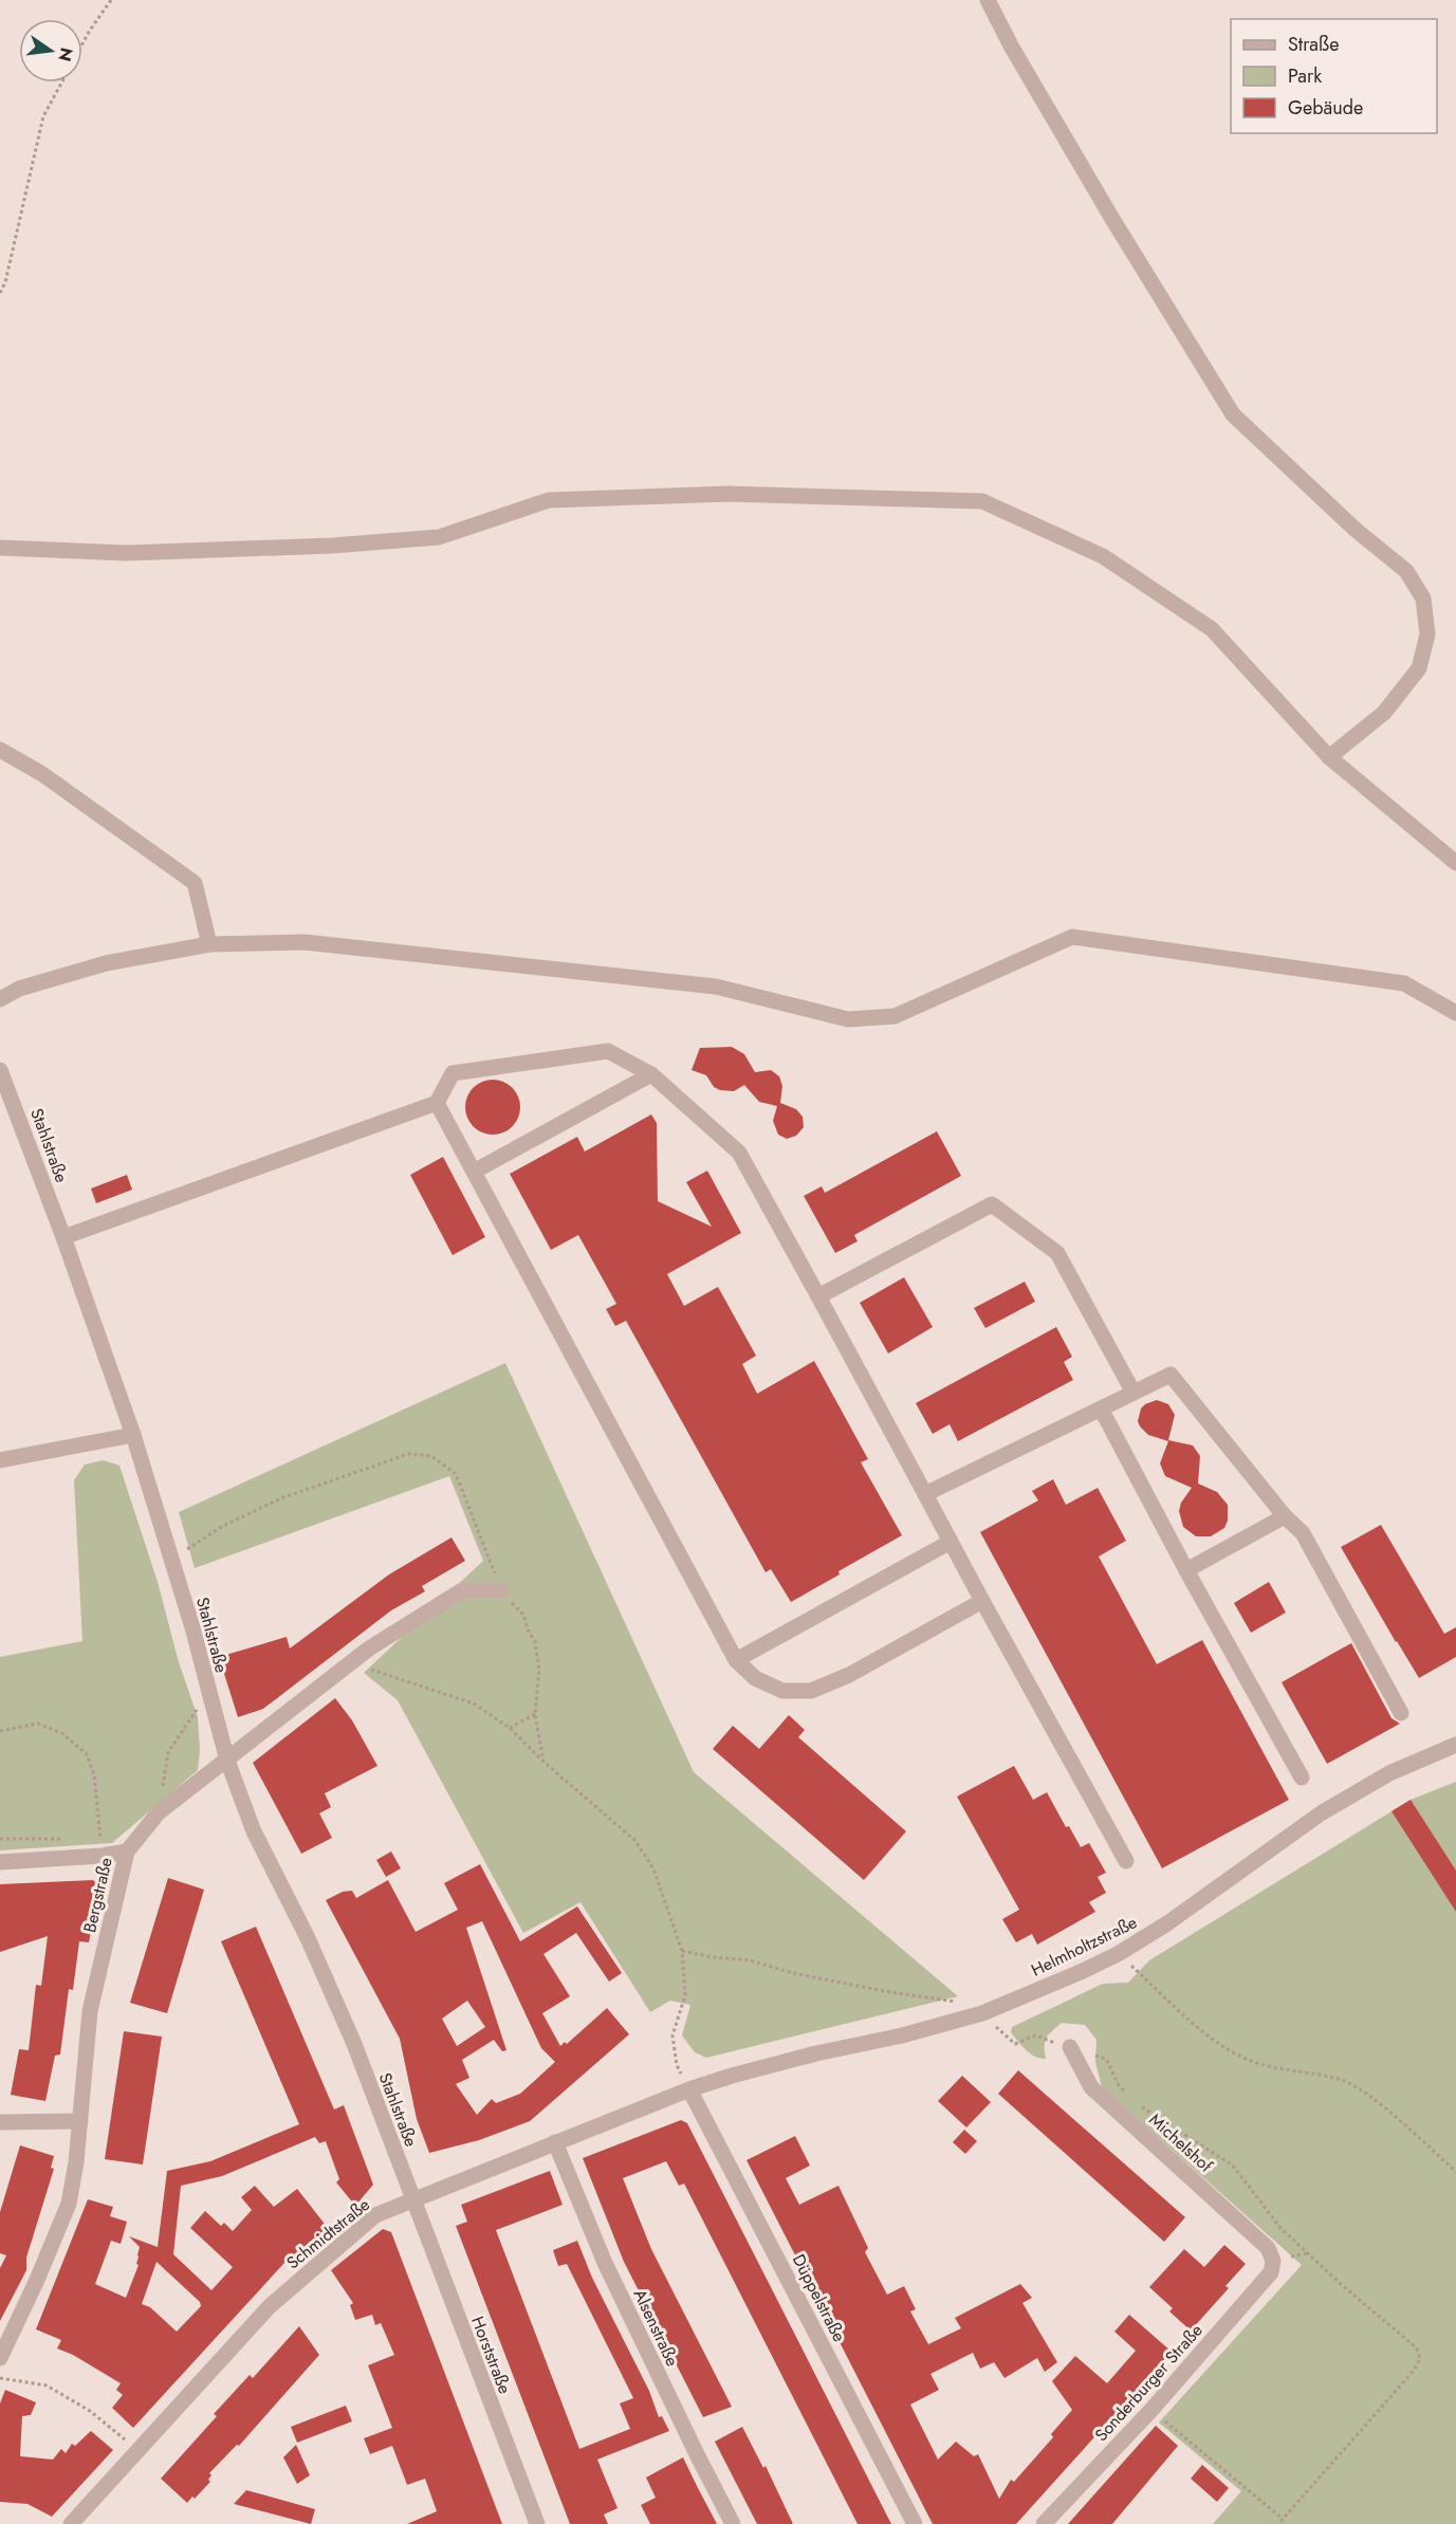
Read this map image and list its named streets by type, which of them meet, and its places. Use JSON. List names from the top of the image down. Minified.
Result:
{"streets":{"street":["Stahlstraße","Bergstraße","Helmholtzstraße","Michelshof","Schmidtstraße","Düppelstraße","Alsenstraße","Horststraße","Sonderburger Straße"]},"crossings":[["Stahlstraße","Bergstraße"],["Stahlstraße","Schmidtstraße"],["Stahlstraße","Horststraße"],["Helmholtzstraße","Schmidtstraße"],["Helmholtzstraße","Düppelstraße"],["Michelshof","Sonderburger Straße"],["Schmidtstraße","Düppelstraße"],["Schmidtstraße","Alsenstraße"],["Schmidtstraße","Horststraße"]],"legend":["Straße","Park","Gebäude"],"north":"right"}
